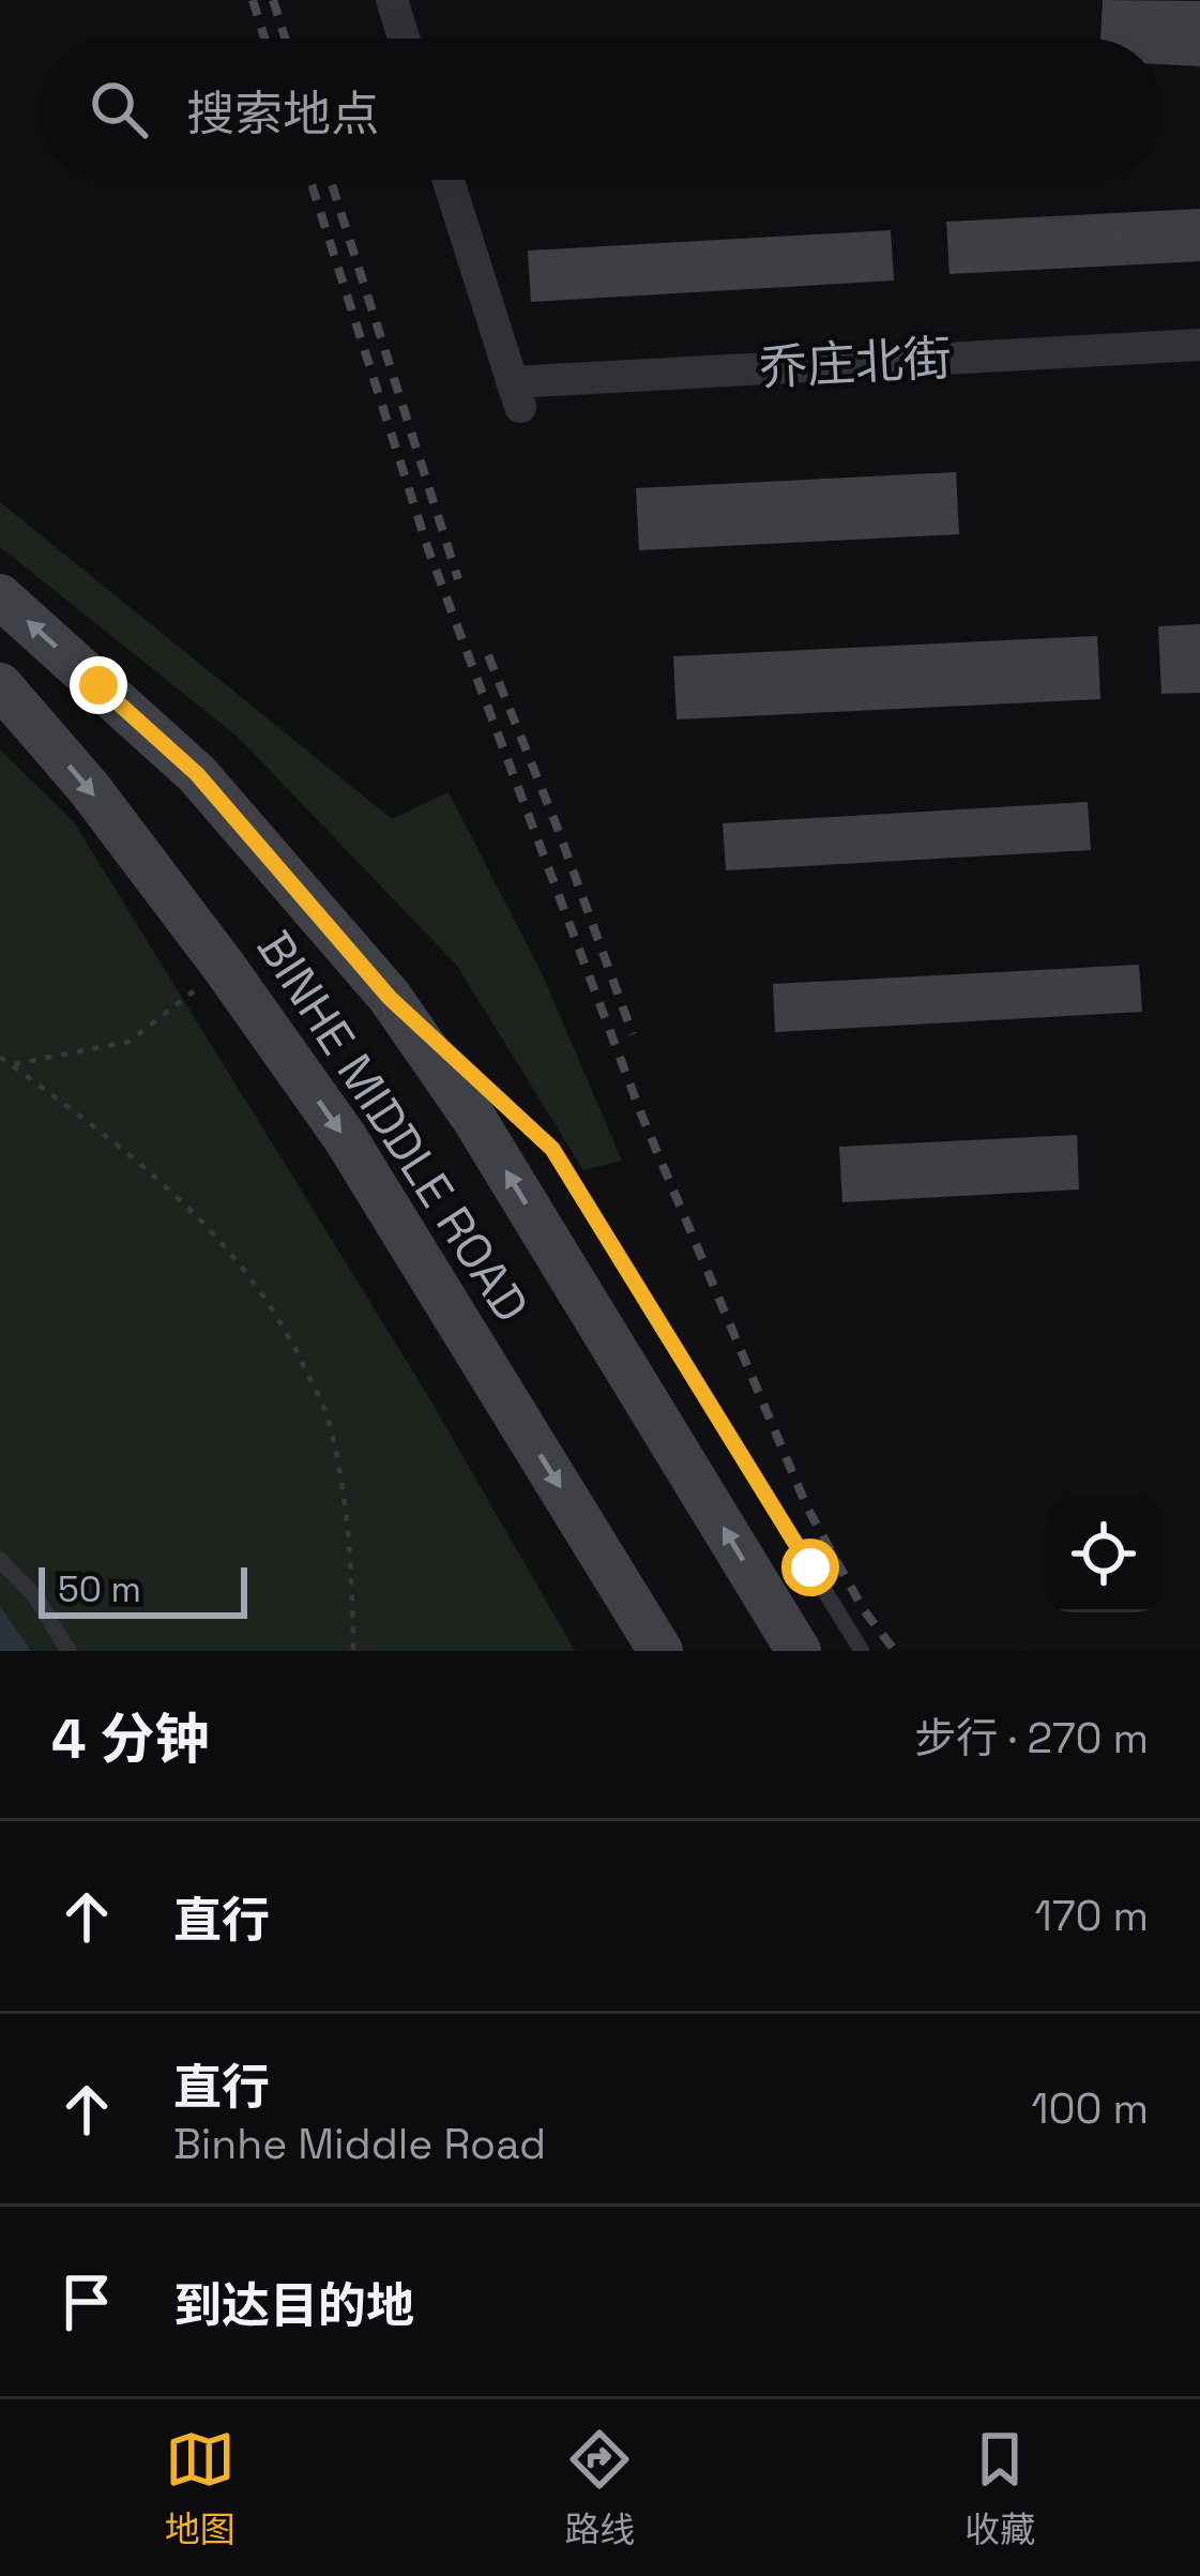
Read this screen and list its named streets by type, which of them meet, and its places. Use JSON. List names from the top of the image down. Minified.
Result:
{"streets":{"main road":["BINHE MIDDLE ROAD"],"street":["乔庄北街"]},"scale_bar":"50 m","page":{"search":"搜索地点","scale":"50 m","heading":["4 分钟","步行 · 270 m"],"list":[["直行","170 m"],["直行","Binhe Middle Road","100 m"],"到达目的地"],"nav":["地图","路线","收藏"]}}
